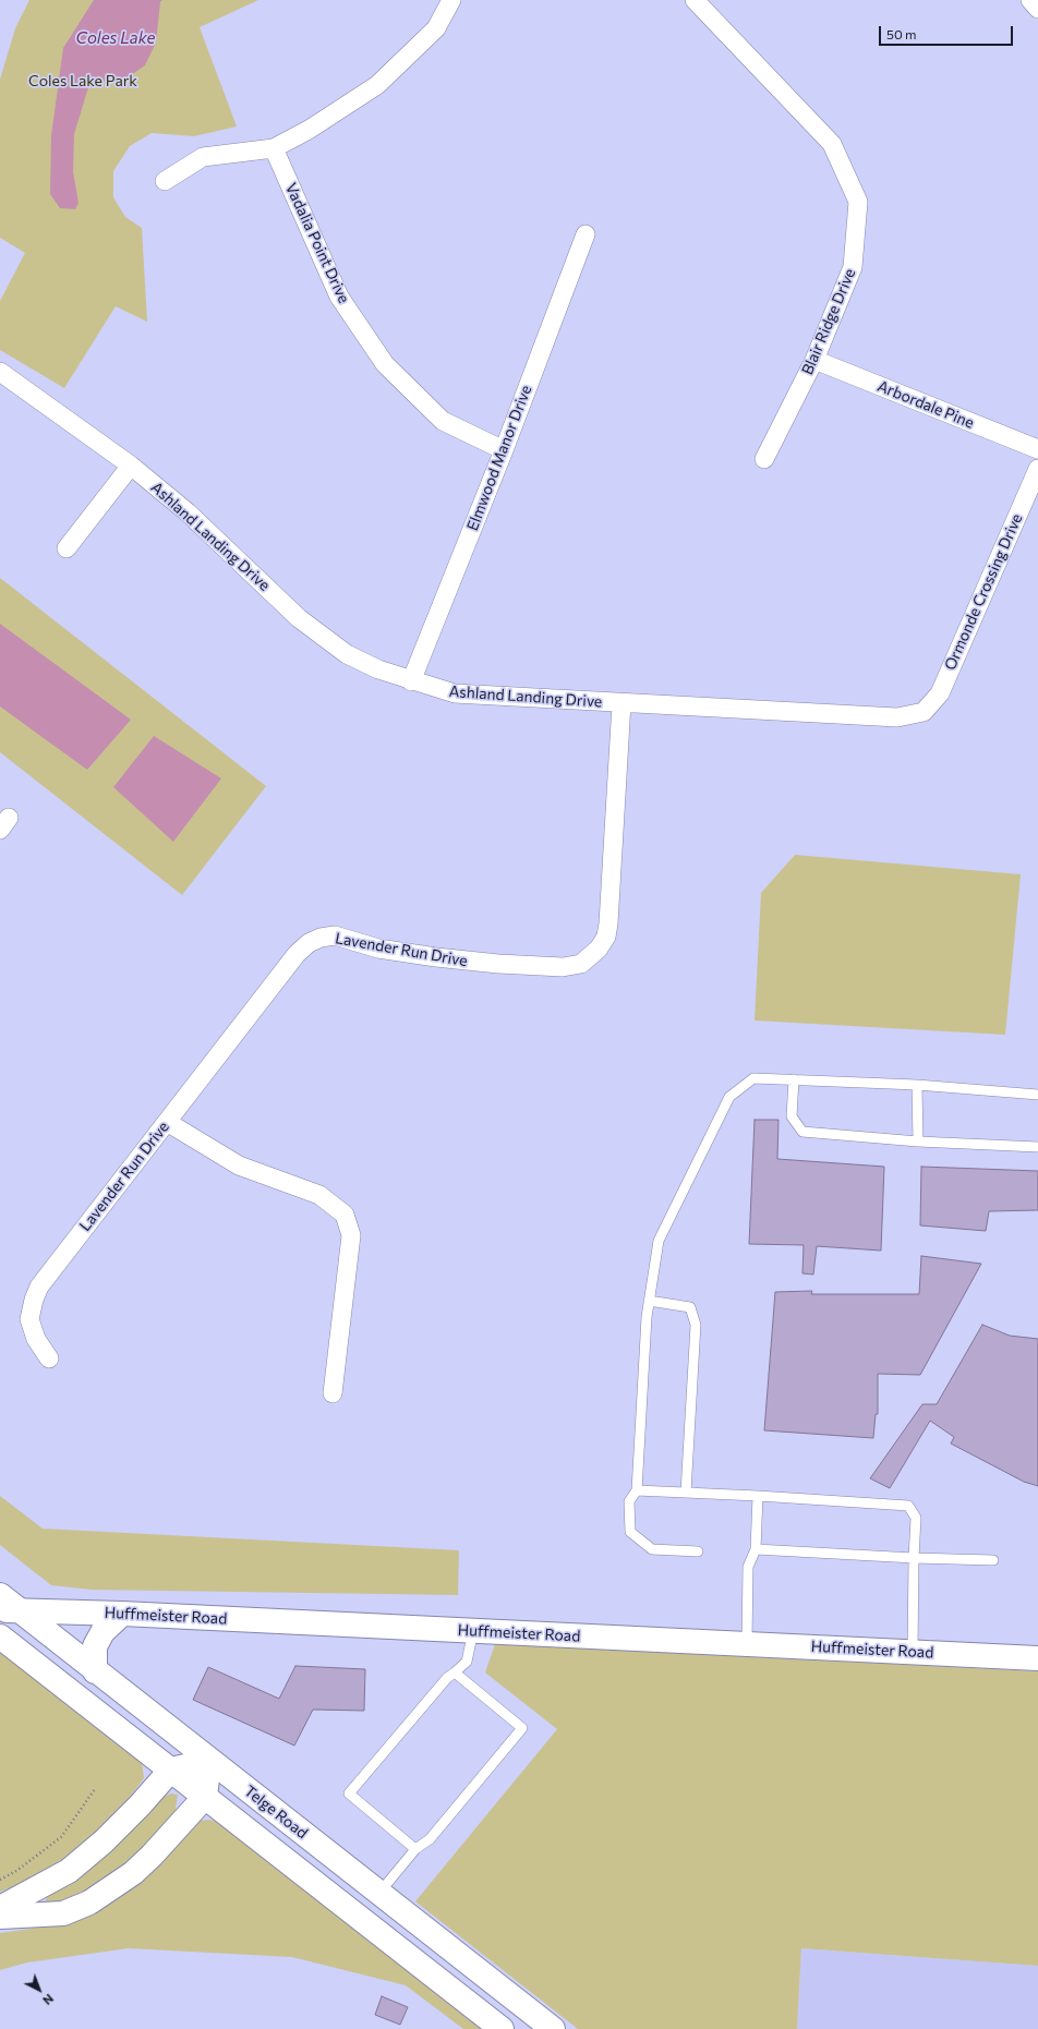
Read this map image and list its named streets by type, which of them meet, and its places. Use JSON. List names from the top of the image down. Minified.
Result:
{"streets":{"street":["Vadalia Point Drive","Blair Ridge Drive","Arbordale Pine","Elmwood Manor Drive","Ashland Landing Drive","Ormonde Crossing Drive","Lavender Run Drive","Huffmeister Road","Telge Road"]},"crossings":[["Vadalia Point Drive","Elmwood Manor Drive"],["Blair Ridge Drive","Arbordale Pine"],["Elmwood Manor Drive","Ashland Landing Drive"],["Ashland Landing Drive","Ormonde Crossing Drive"],["Ashland Landing Drive","Lavender Run Drive"],["Huffmeister Road","Telge Road"]],"water":["Coles Lake"],"parks":["Coles Lake Park"],"scale_bar":"50 m","north":"bottom right"}
